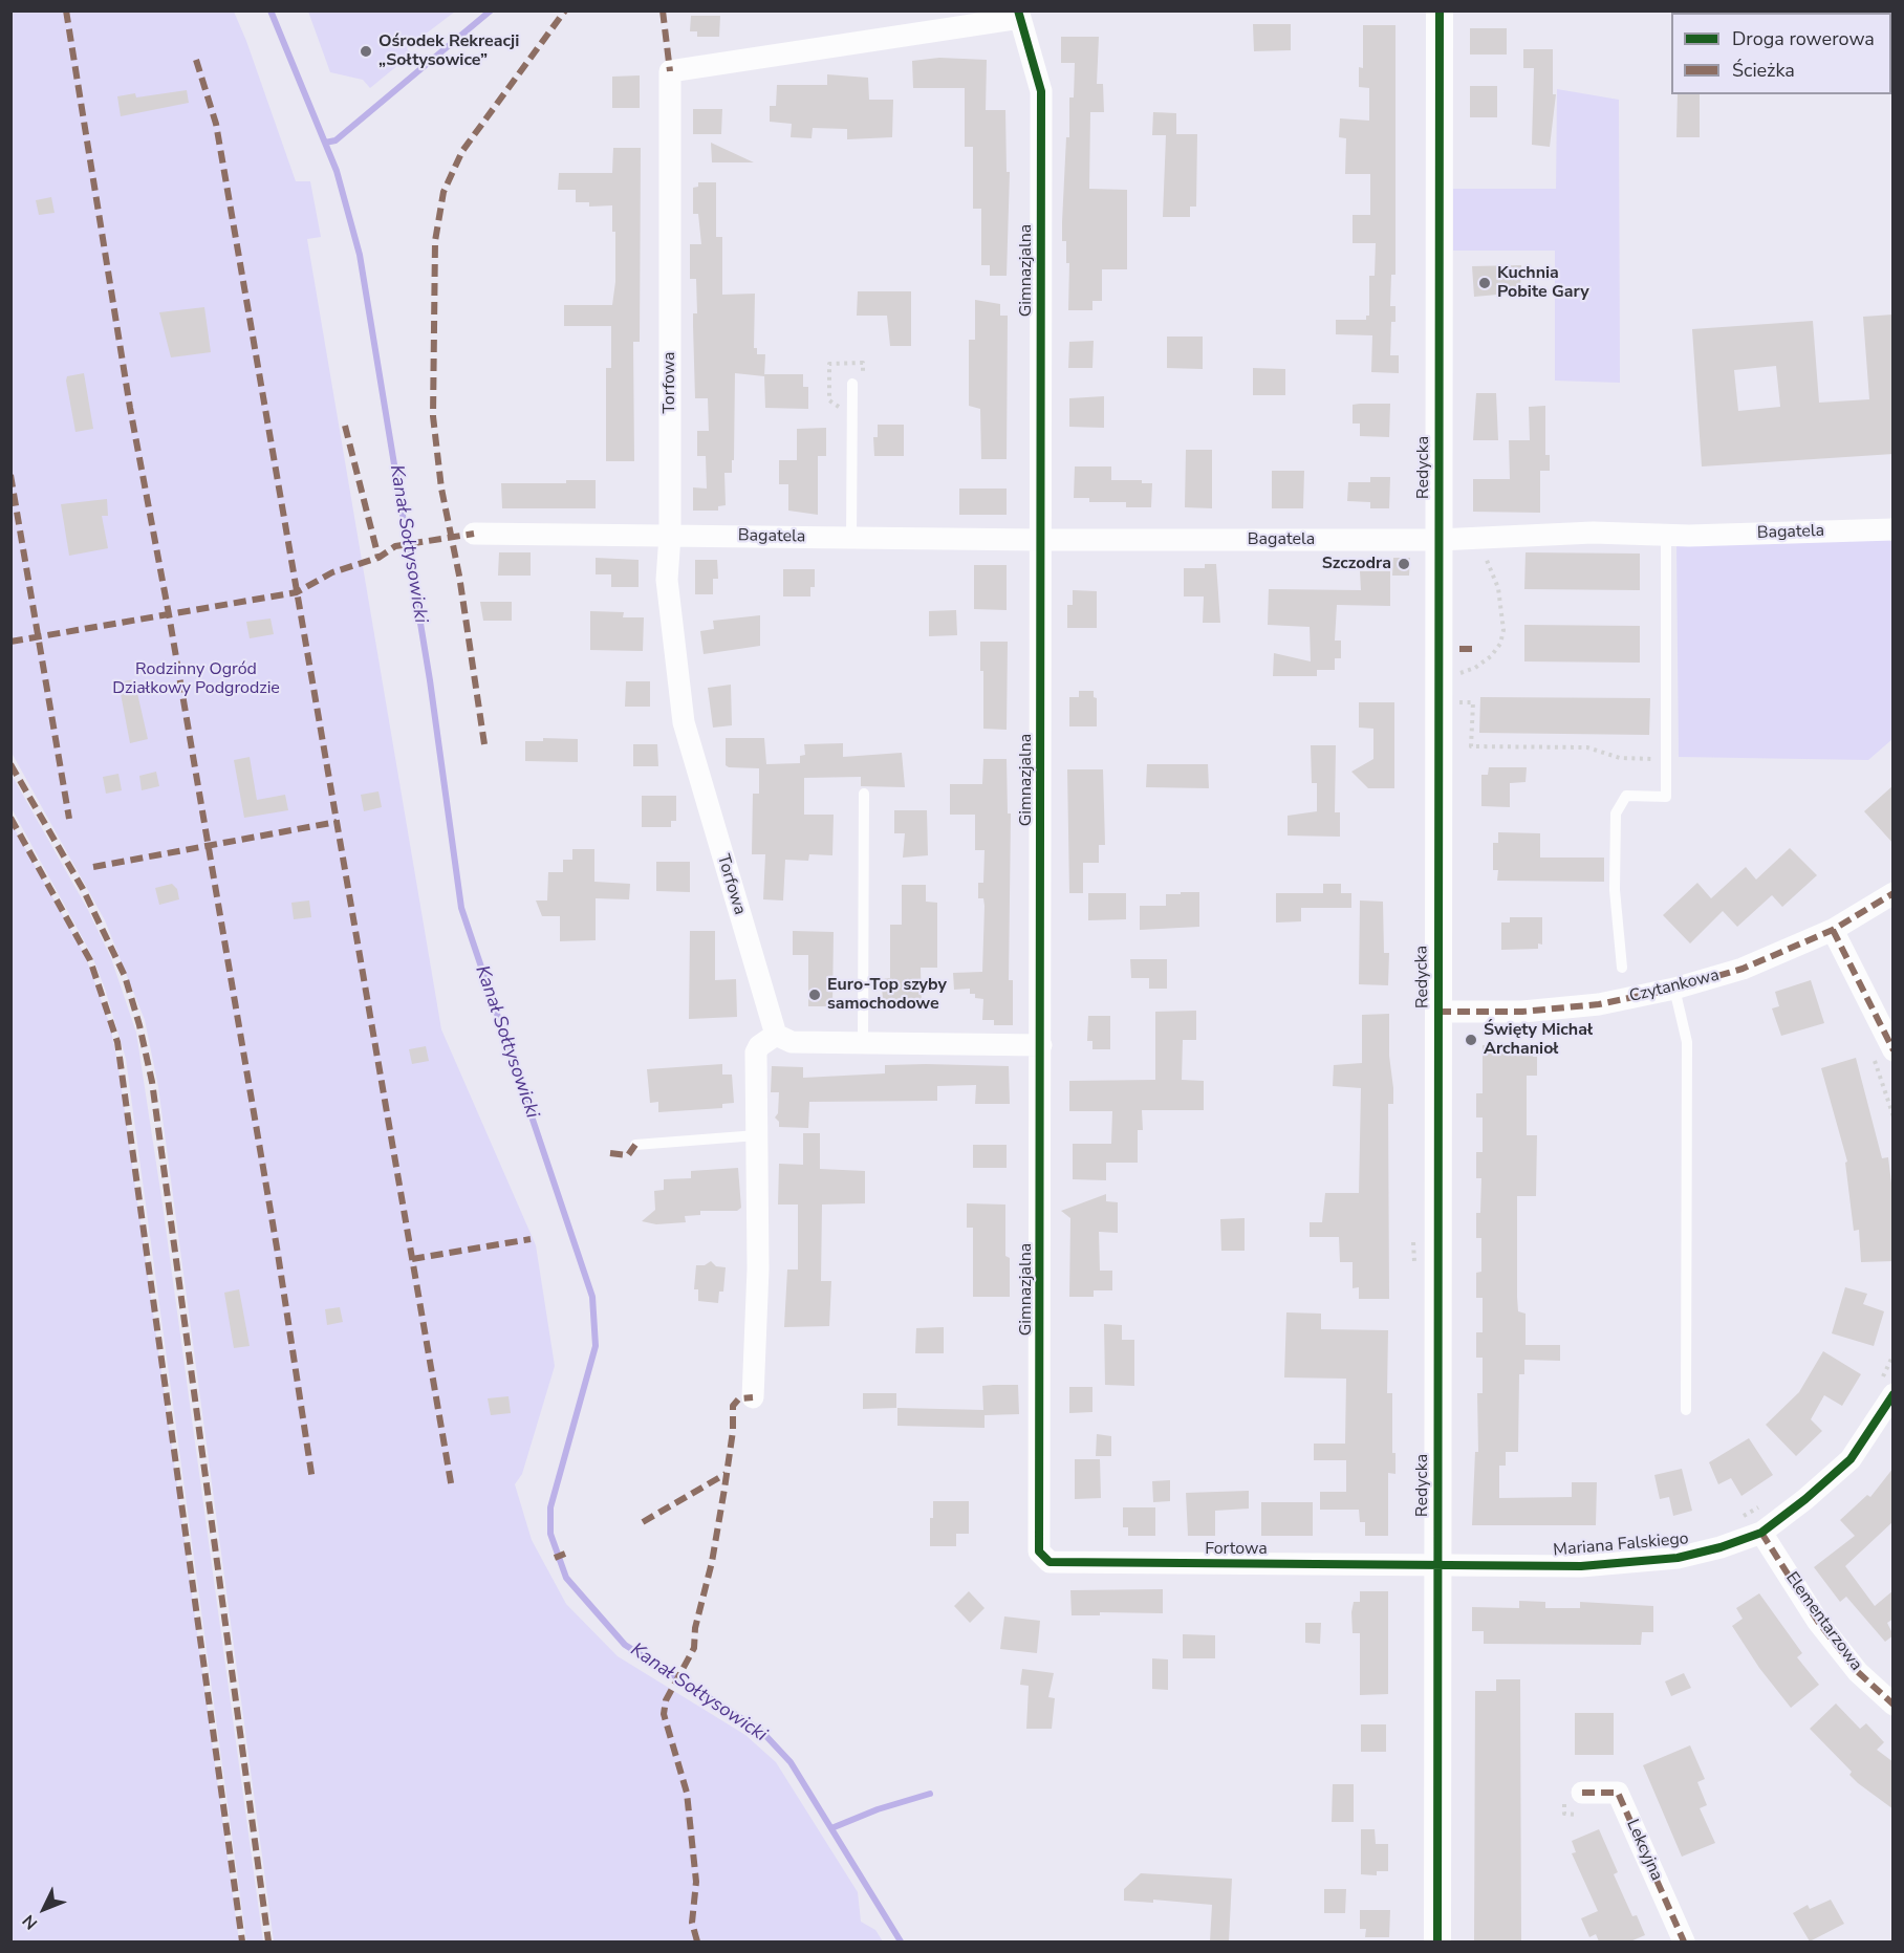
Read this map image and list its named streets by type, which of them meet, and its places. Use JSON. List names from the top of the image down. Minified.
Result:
{"streets":{"street":["Gimnazjalna","Torfowa","Redycka","Bagatela","Czytankowa","Mariana Falskiego","Fortowa","Elementarzowa","Lekcyjna"]},"crossings":[["Gimnazjalna","Torfowa"],["Gimnazjalna","Bagatela"],["Gimnazjalna","Fortowa"],["Torfowa","Bagatela"],["Redycka","Bagatela"],["Redycka","Czytankowa"],["Redycka","Mariana Falskiego"],["Redycka","Fortowa"],["Mariana Falskiego","Fortowa"],["Mariana Falskiego","Elementarzowa"]],"water":["Kanał Sołtysowicki"],"parks":["Rodzinny Ogród Działkowy Podgrodzie"],"places":["Ośrodek Rekreacji „Sołtysowice”","Kuchnia Pobite Gary","Szczodra","Euro-Top szyby samochodowe","Święty Michał Archanioł"],"legend":["Droga rowerowa","Ścieżka"],"north":"bottom left"}
